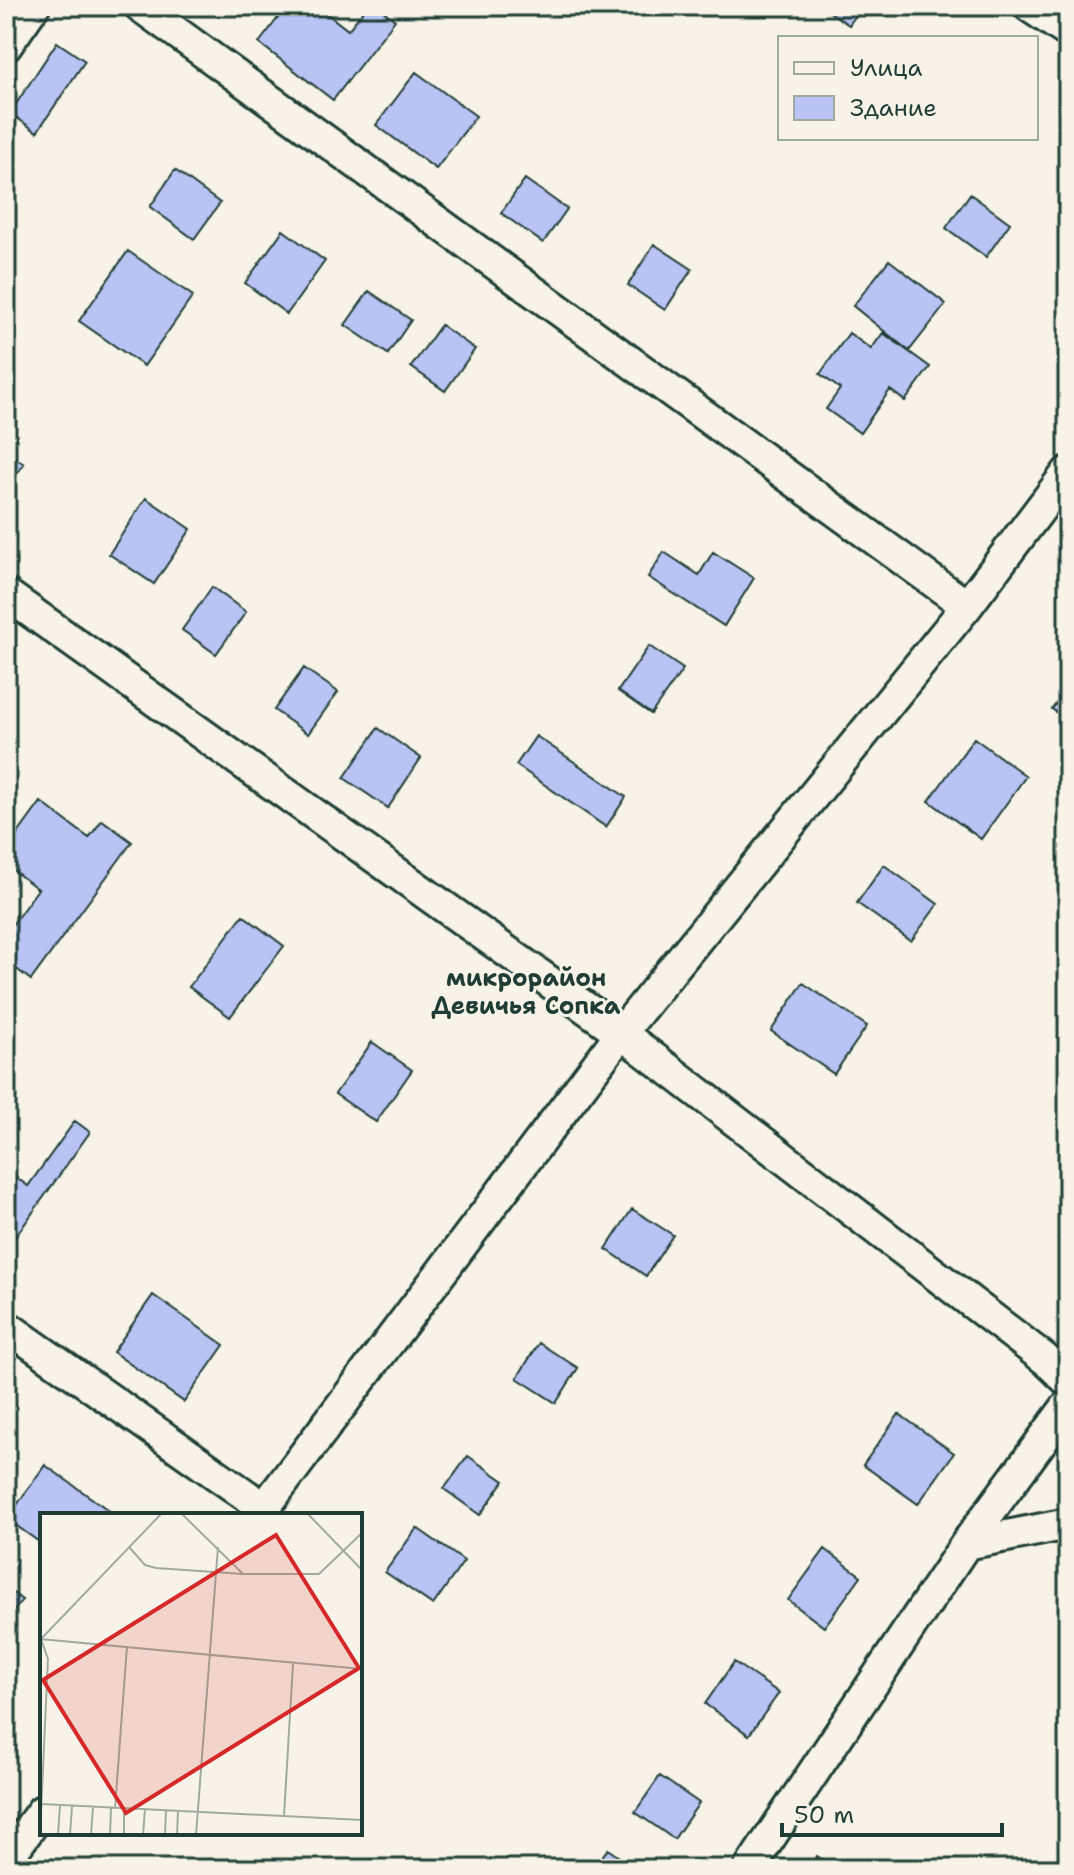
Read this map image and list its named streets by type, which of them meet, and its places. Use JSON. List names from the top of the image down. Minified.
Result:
{"districts":["микрорайон Девичья Сопка"],"legend":["Улица","Здание"],"scale_bar":"50 m"}
